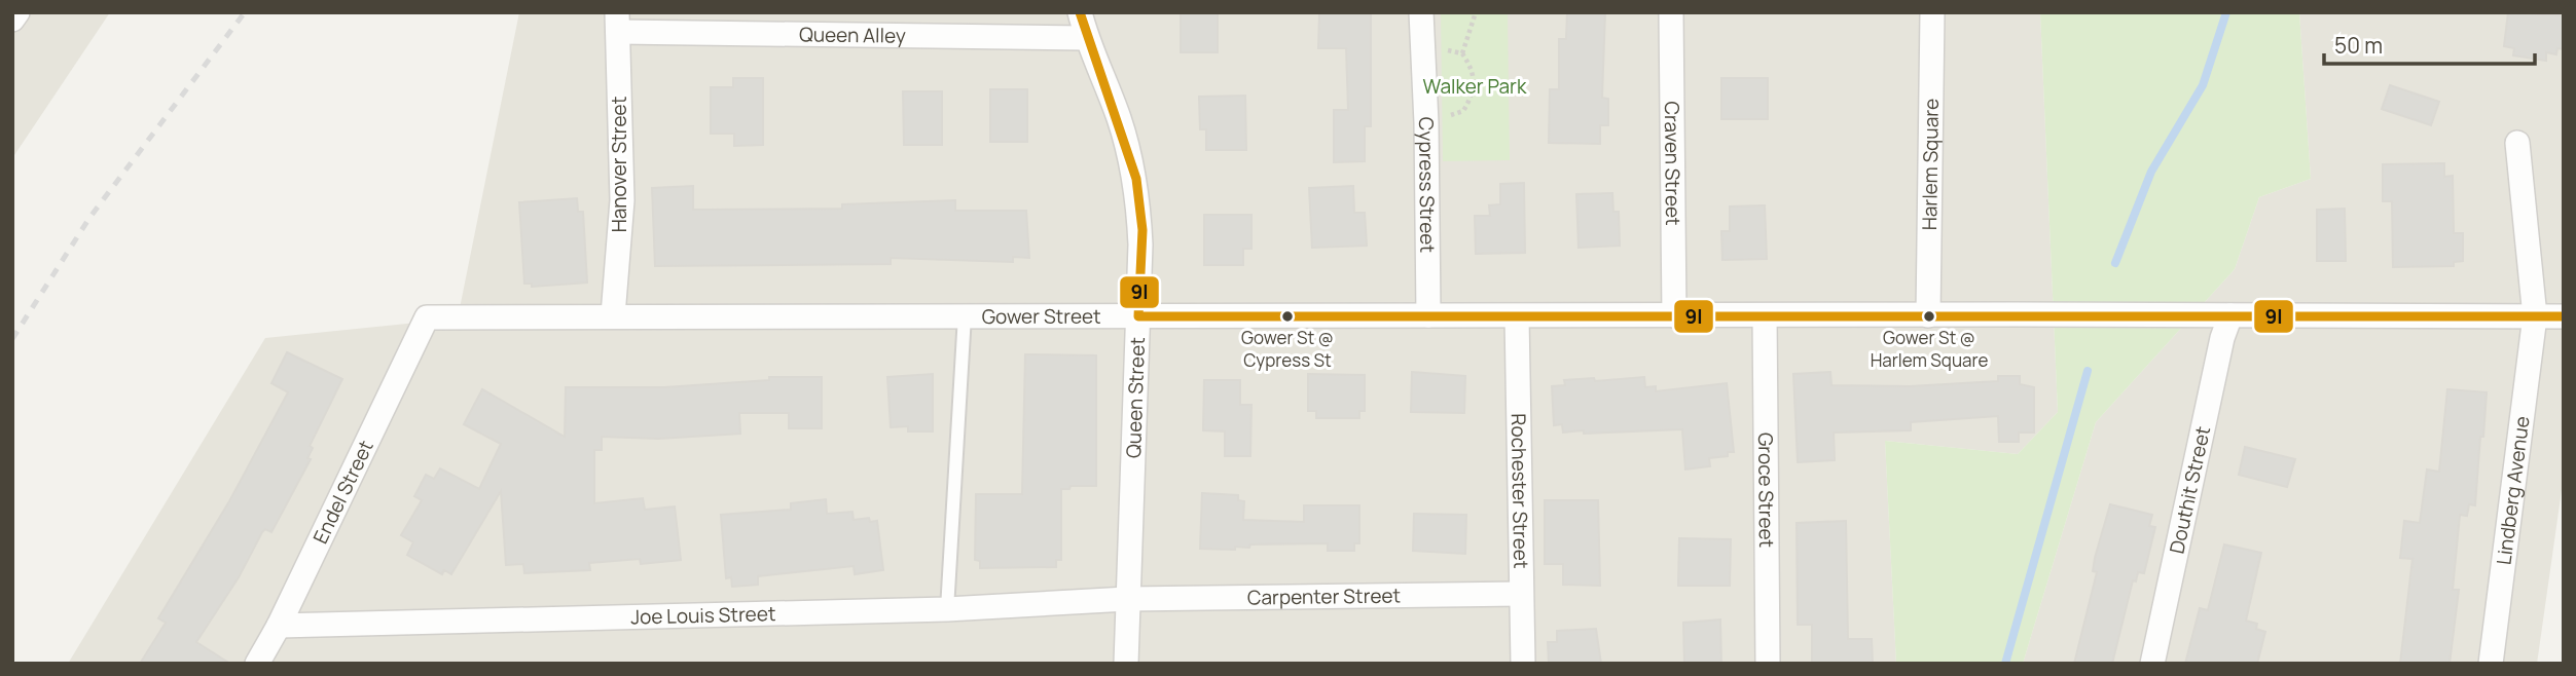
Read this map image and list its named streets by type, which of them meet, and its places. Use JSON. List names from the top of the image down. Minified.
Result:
{"streets":{"street":["Queen Alley","Hanover Street","Craven Street","Harlem Square","Cypress Street","Gower Street","Queen Street","Groce Street","Douthit Street","Rochester Street","Lindberg Avenue","Endel Street","Carpenter Street","Joe Louis Street"]},"crossings":[["Queen Alley","Hanover Street"],["Queen Alley","Queen Street"],["Hanover Street","Gower Street"],["Craven Street","Gower Street"],["Harlem Square","Gower Street"],["Cypress Street","Gower Street"],["Gower Street","Queen Street"],["Gower Street","Groce Street"],["Gower Street","Douthit Street"],["Gower Street","Rochester Street"],["Gower Street","Lindberg Avenue"],["Gower Street","Endel Street"],["Queen Street","Carpenter Street"],["Queen Street","Joe Louis Street"],["Rochester Street","Carpenter Street"],["Endel Street","Joe Louis Street"],["Carpenter Street","Joe Louis Street"]],"parks":["Walker Park"],"places":["Gower St @ Cypress St","Gower St @ Harlem Square"],"lines":["transit line 9I"],"scale_bar":"50 m"}
